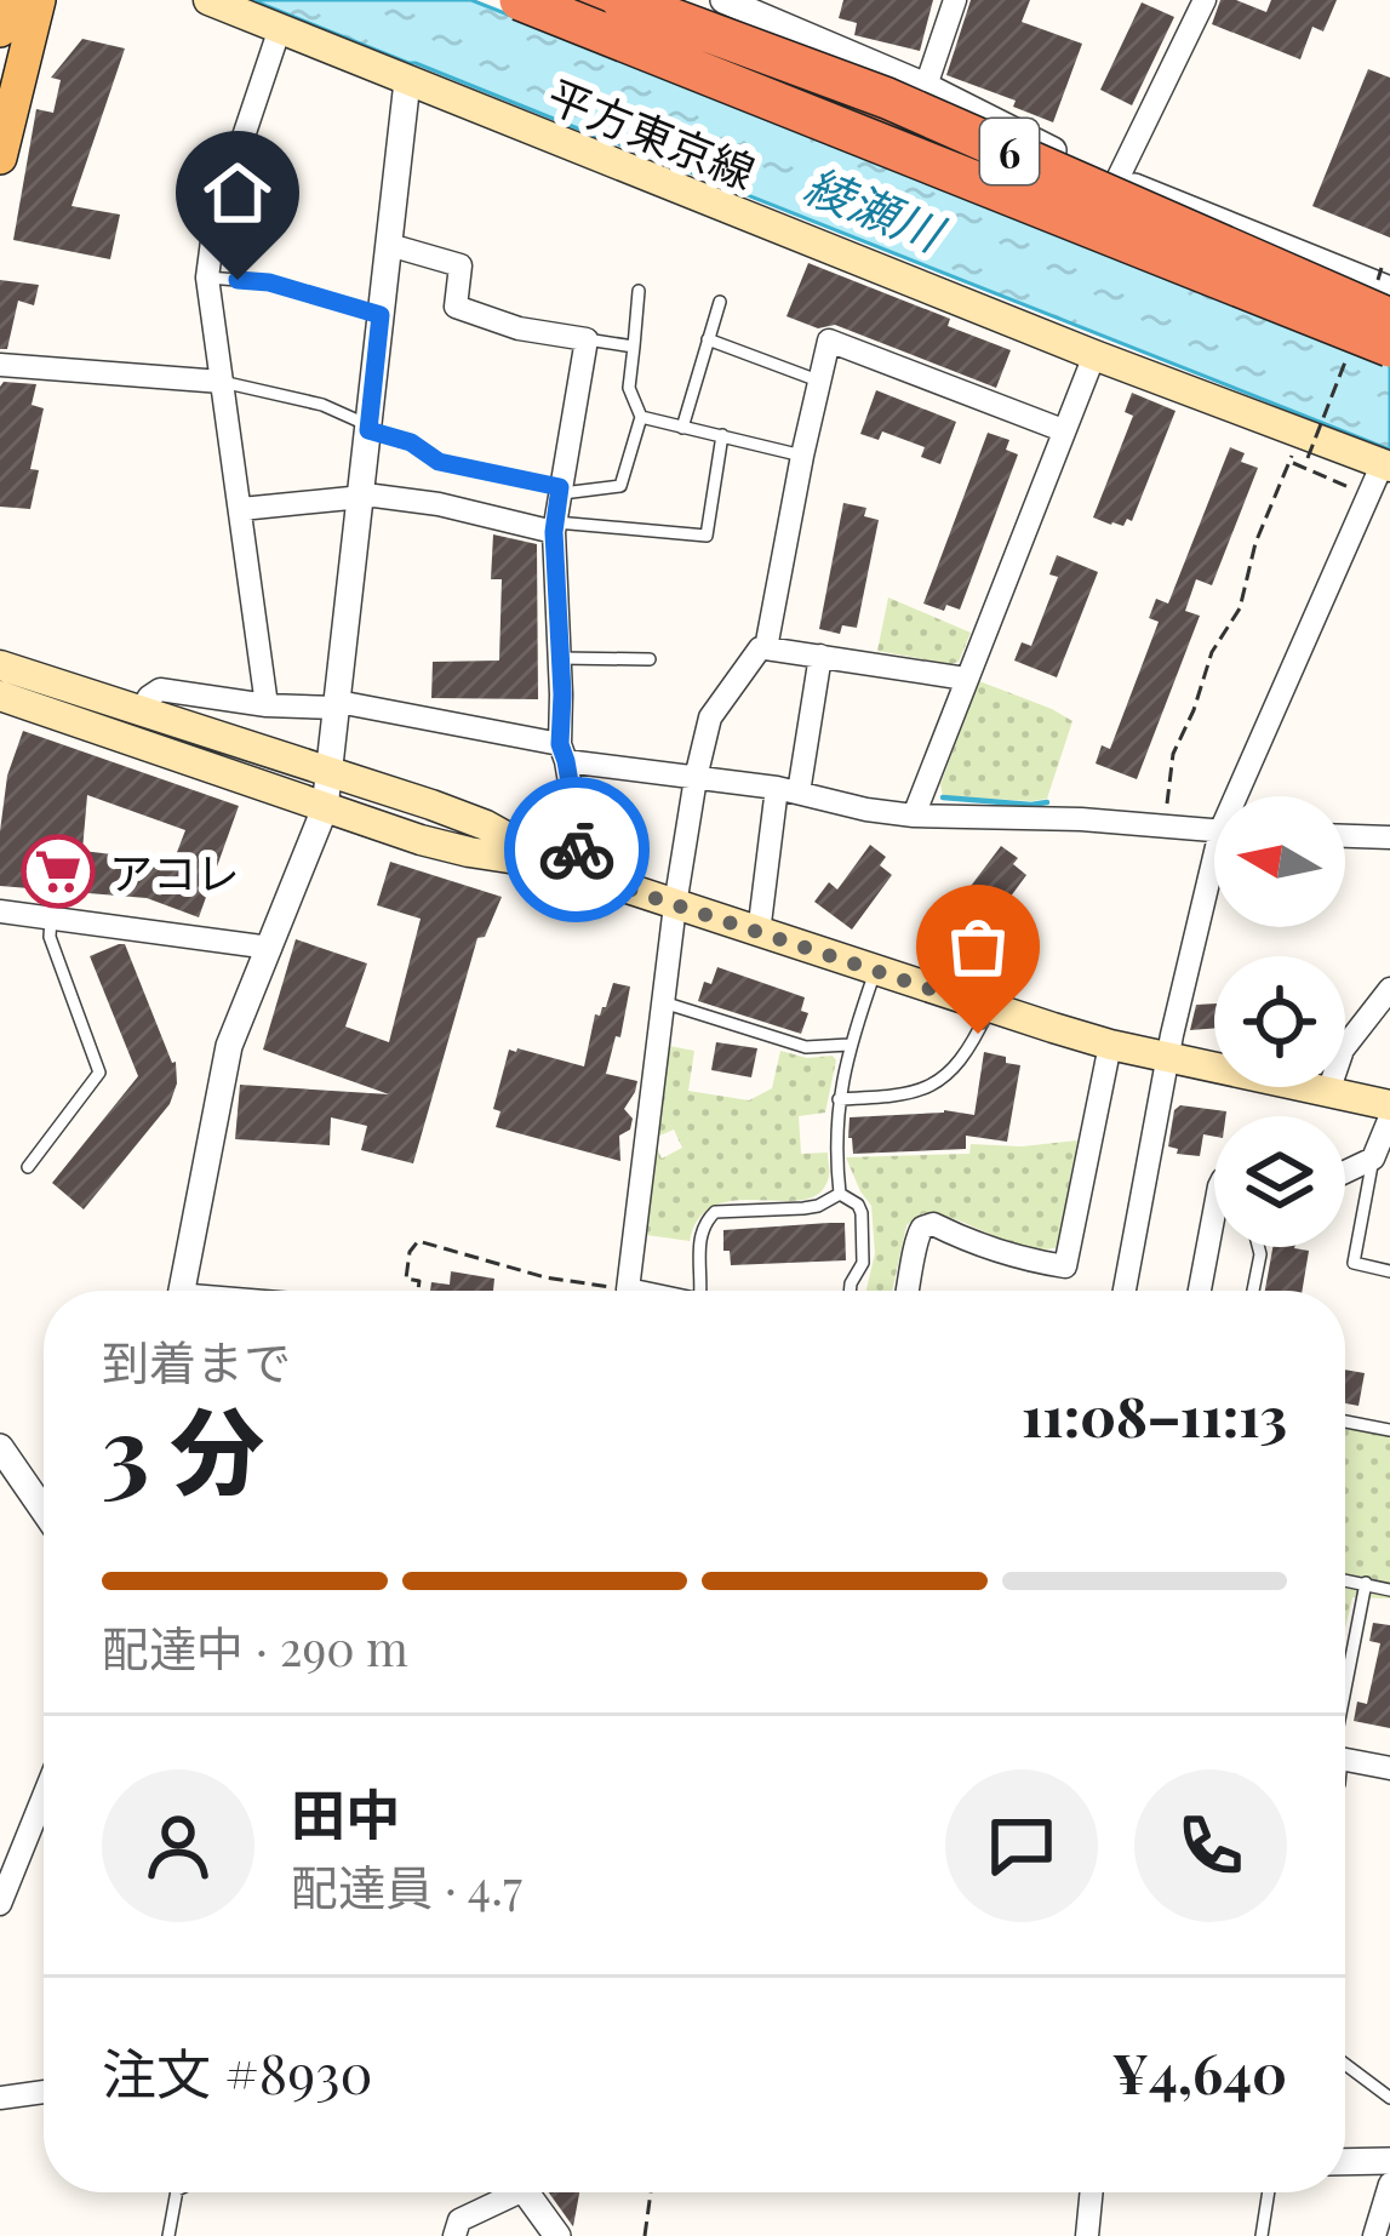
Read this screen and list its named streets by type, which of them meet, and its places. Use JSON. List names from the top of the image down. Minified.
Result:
{"streets":{"highway":["6"],"main road":["平方東京線"]},"water":["綾瀬川"],"places":{"supermarket":["アコレ"]},"north":"left","page":{"heading":["3 分","到着まで","11:08–11:13"],"panel":["田中","配達員 · 4.7","注文 #8930","¥4,640"],"bar":"配達中 · 290 m"}}
